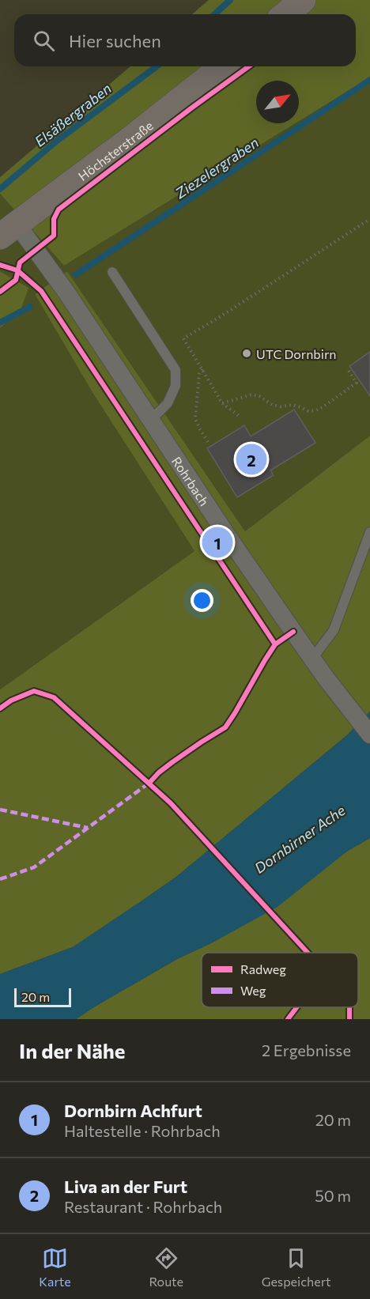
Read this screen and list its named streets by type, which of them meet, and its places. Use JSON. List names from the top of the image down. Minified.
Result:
{"streets":{"main road":["Höchsterstraße"],"street":["Rohrbach"]},"crossings":[["Höchsterstraße","Rohrbach"]],"water":["Elsäßergraben","Ziezelergraben","Dornbirner Ache"],"places":["UTC Dornbirn"],"legend":["Radweg","Weg"],"scale_bar":"20 m","north":"top right","page":{"search":"Hier suchen","pins":["2","1"],"scale":"20 m","heading":["In der Nähe","2 Ergebnisse"],"list":[{"mark":"1","name":"Dornbirn Achfurt","note":"Haltestelle · Rohrbach","value":"20 m"},{"mark":"2","name":"Liva an der Furt","note":"Restaurant · Rohrbach","value":"50 m"}],"nav":["Karte","Route","Gespeichert"]}}
